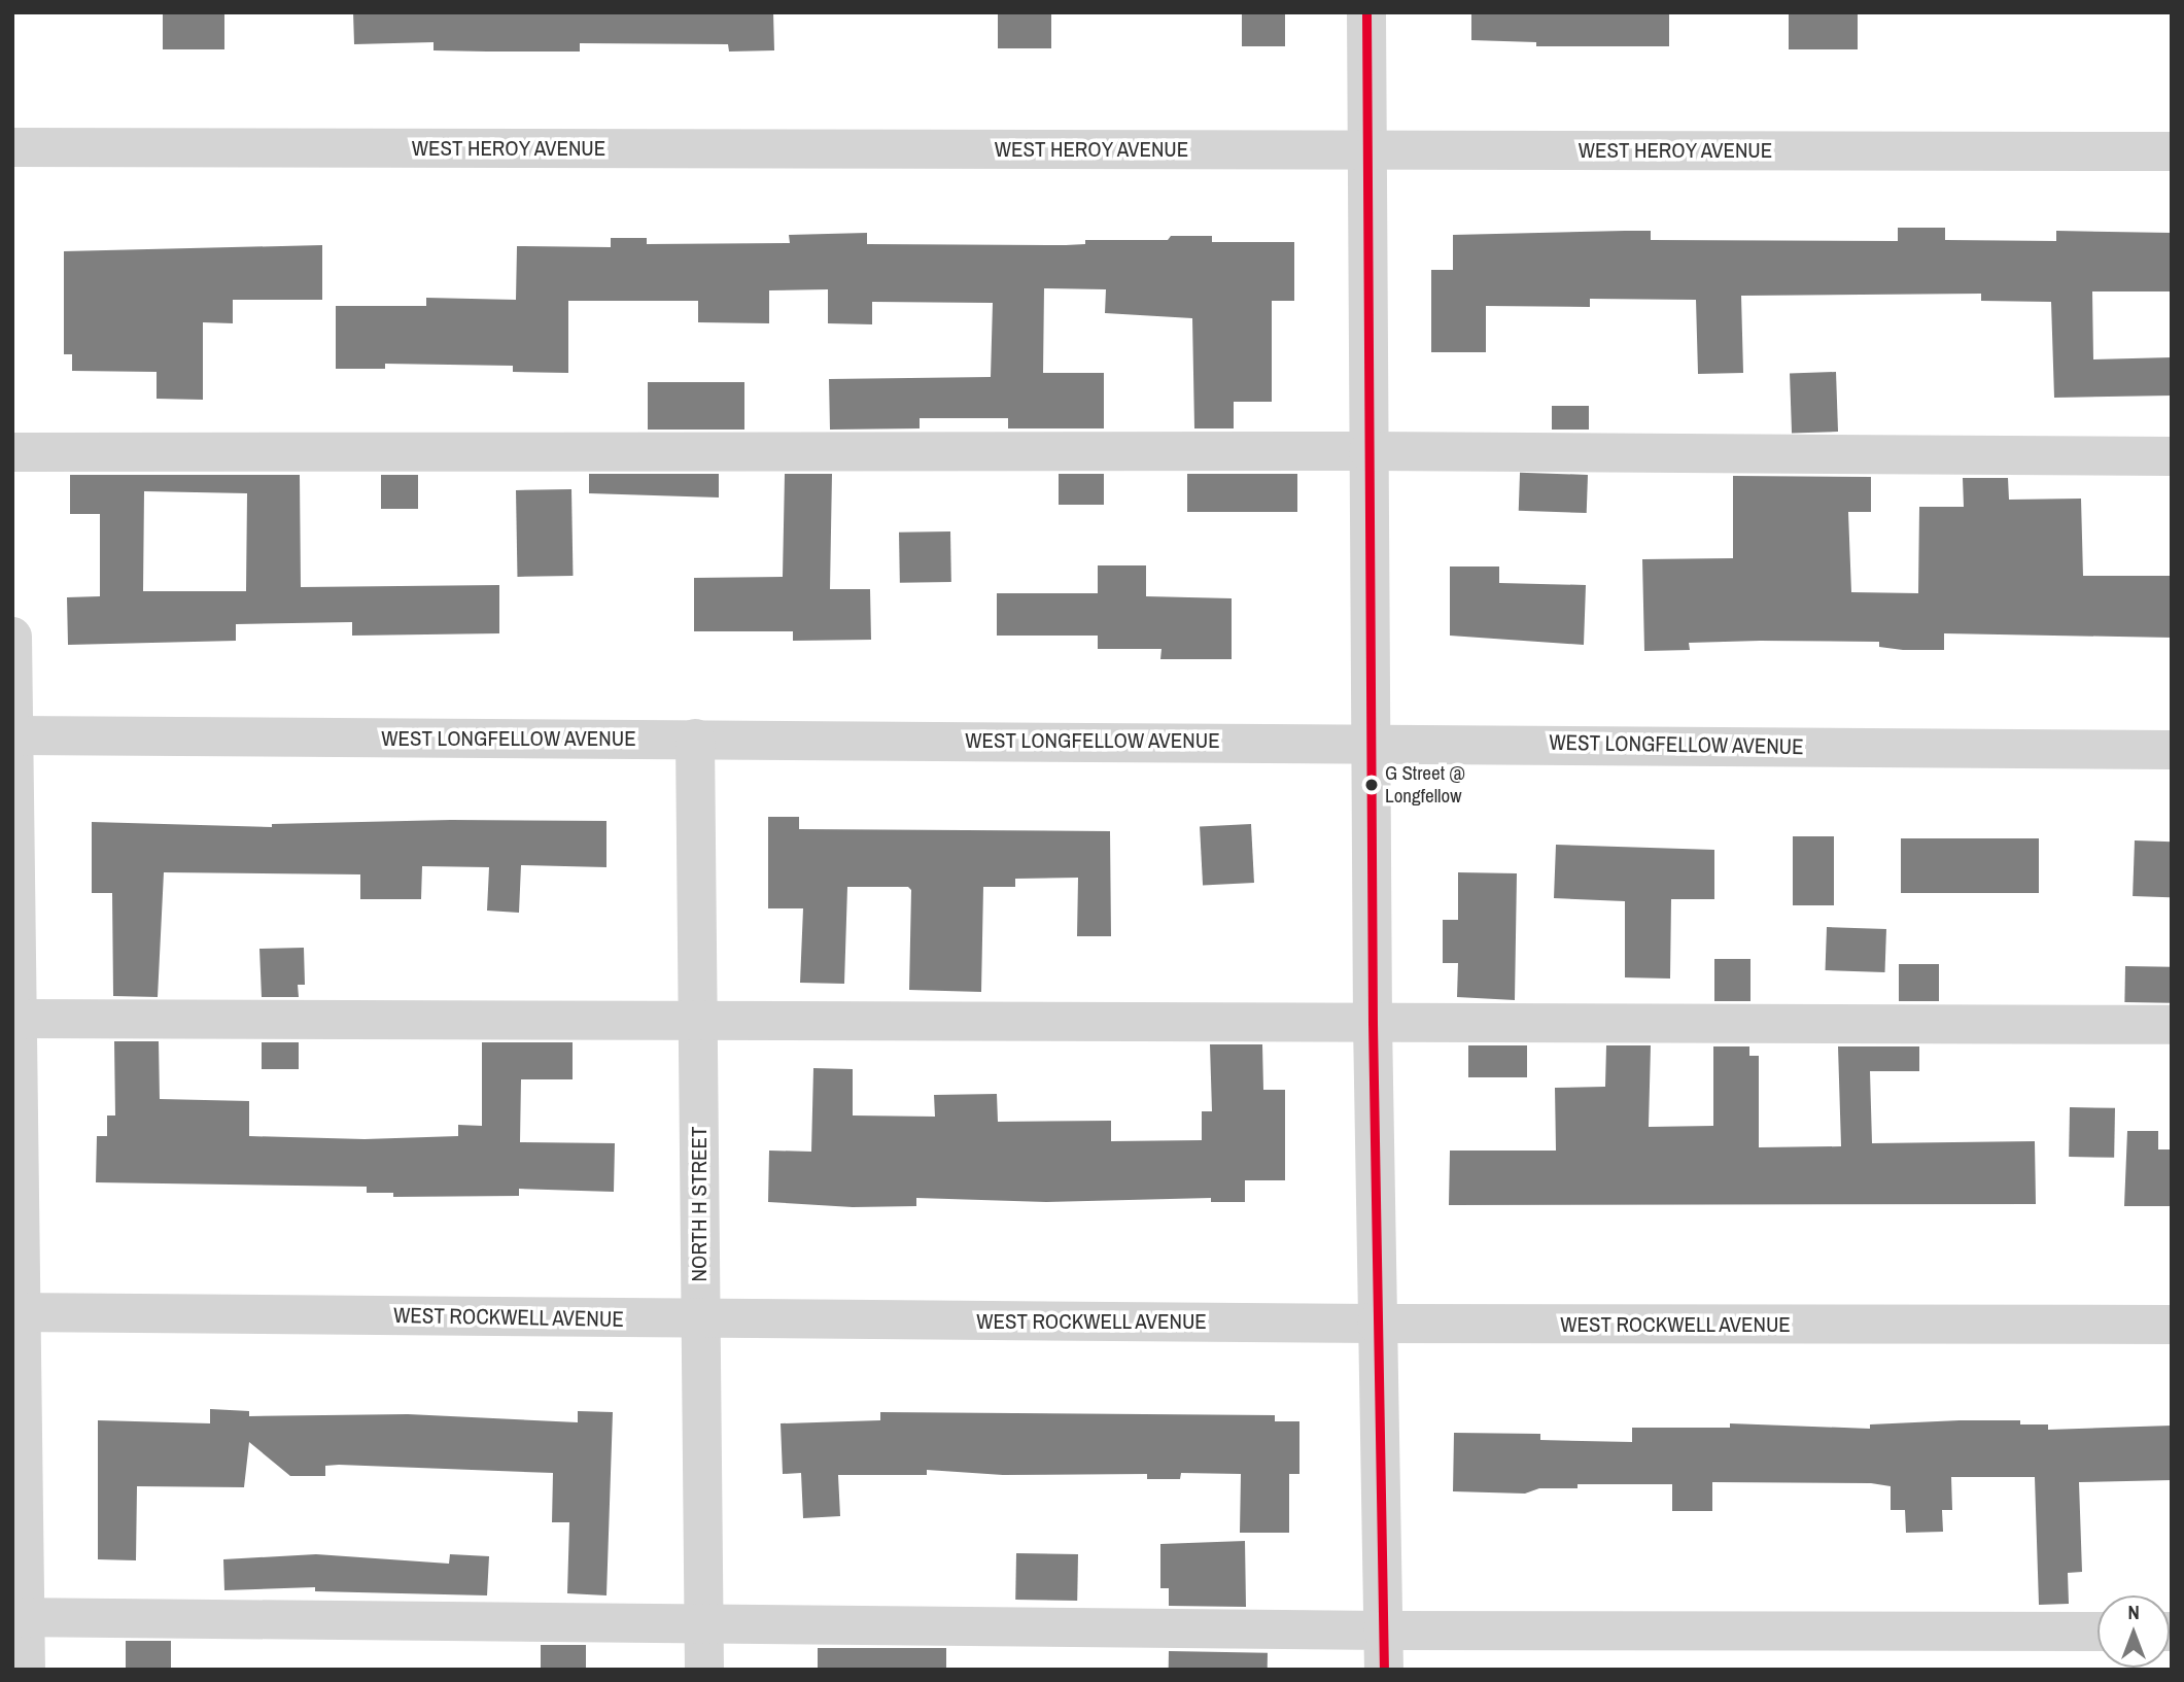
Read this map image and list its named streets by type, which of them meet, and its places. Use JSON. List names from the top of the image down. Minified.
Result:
{"streets":{"street":["WEST HEROY AVENUE","WEST LONGFELLOW AVENUE","NORTH H STREET","WEST ROCKWELL AVENUE"]},"crossings":[["WEST LONGFELLOW AVENUE","NORTH H STREET"],["NORTH H STREET","WEST ROCKWELL AVENUE"]],"places":["G Street @ Longfellow"],"north":"top"}
